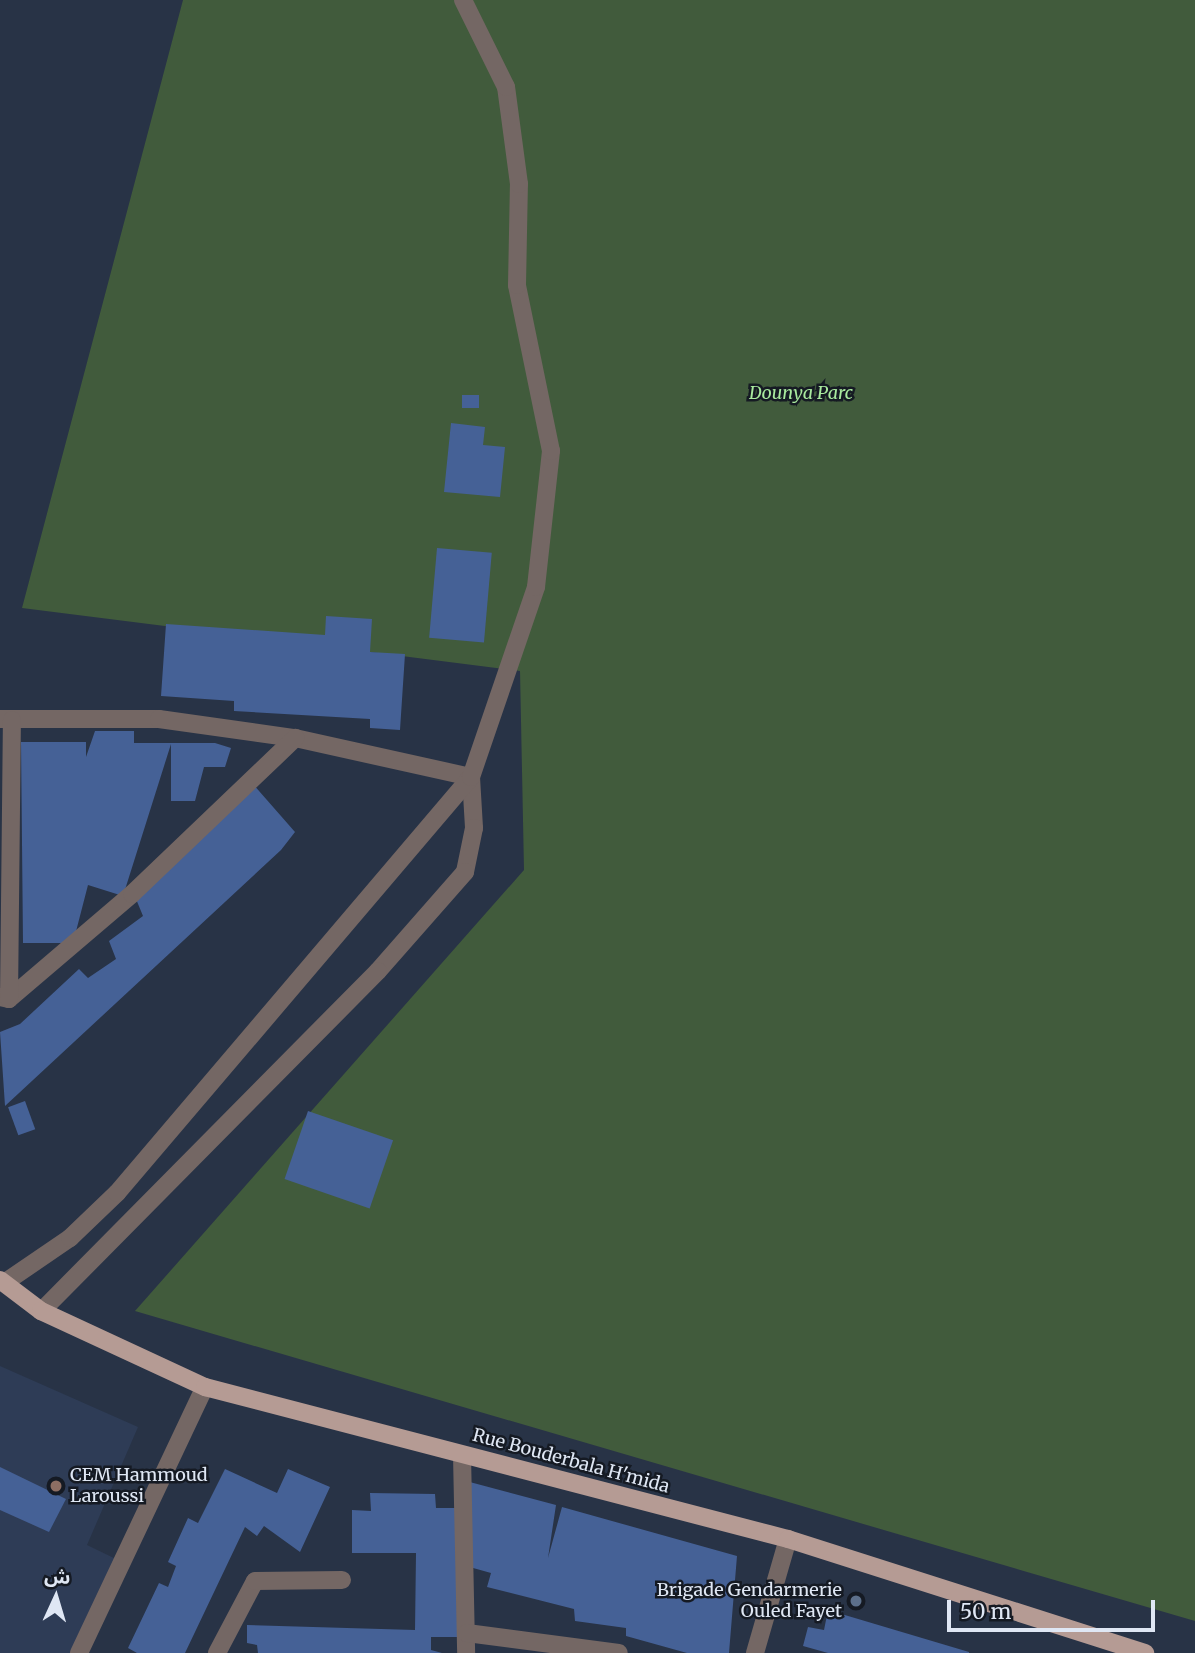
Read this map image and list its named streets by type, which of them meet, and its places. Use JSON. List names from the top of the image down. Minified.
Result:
{"streets":{"main road":["Rue Bouderbala H'mida"]},"parks":["Dounya Parc"],"places":["CEM Hammoud Laroussi","Brigade Gendarmerie Ouled Fayet"],"scale_bar":"50 m","north":"top"}
